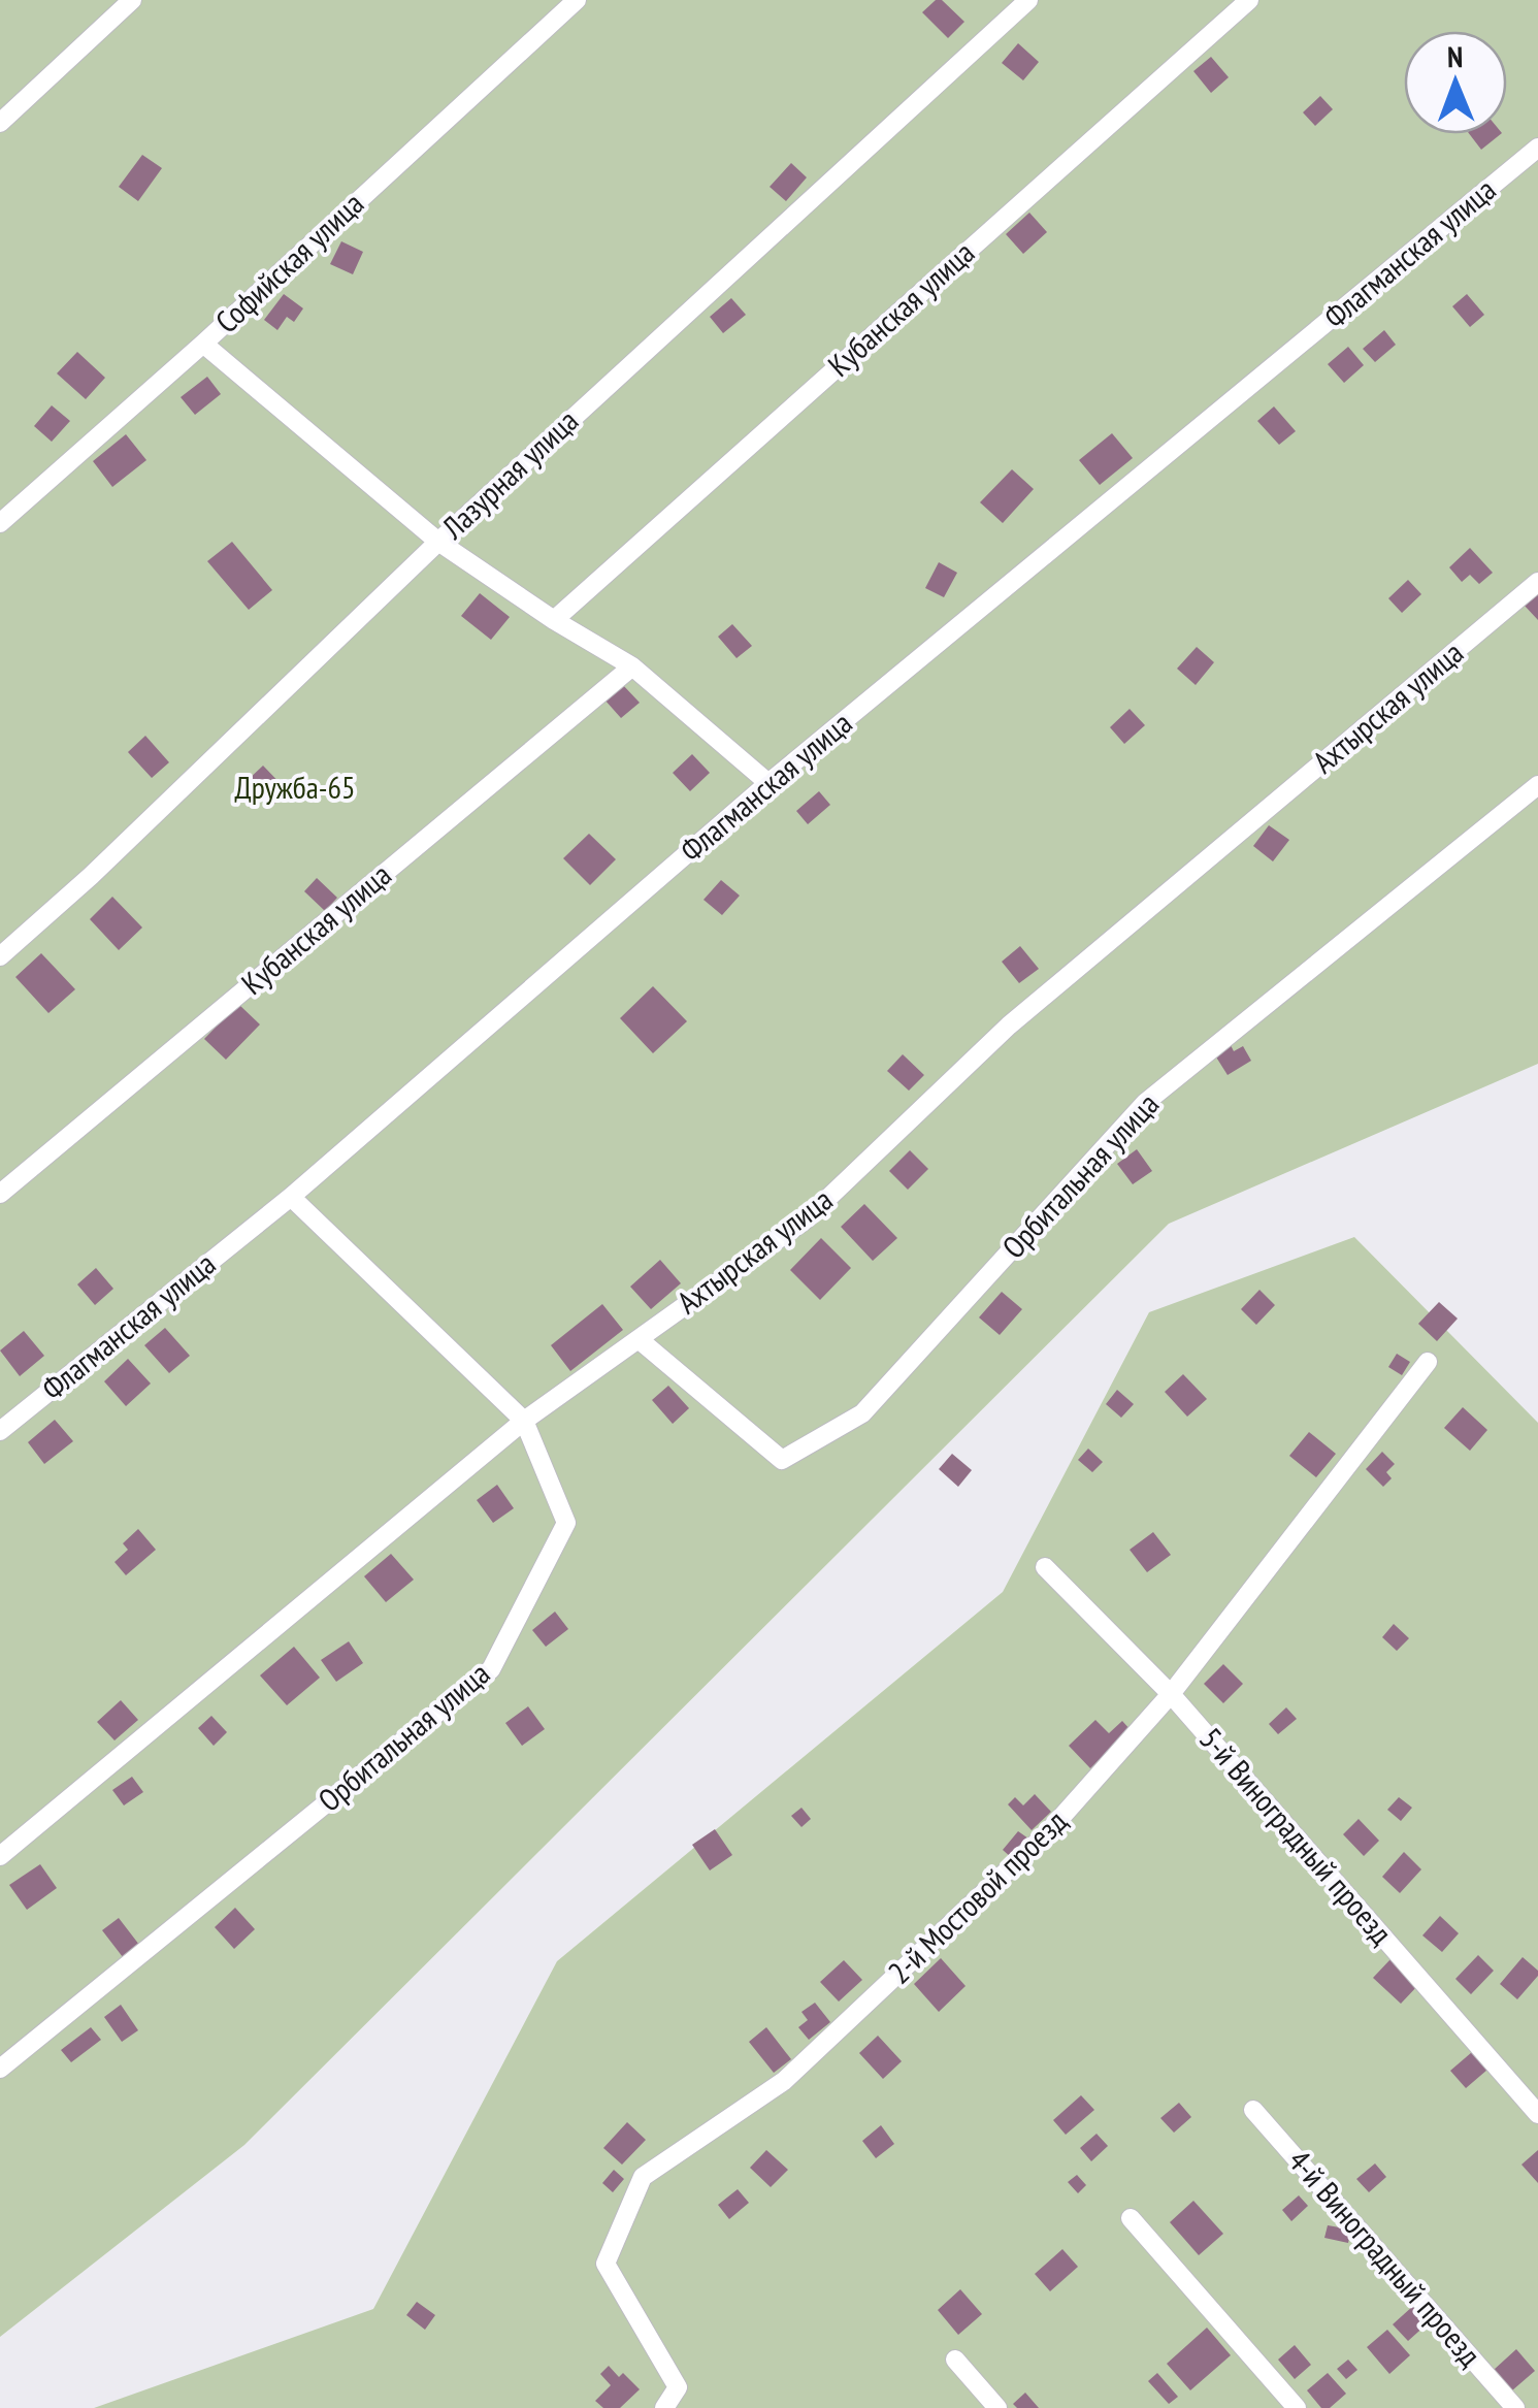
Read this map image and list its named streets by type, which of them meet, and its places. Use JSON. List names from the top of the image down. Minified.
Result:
{"streets":{"lane":["Флагманская улица","Софийская улица","Кубанская улица","Лазурная улица","Ахтырская улица","Орбитальная улица","5-й Виноградный проезд","2-й Мостовой проезд","4-й Виноградный проезд"]},"crossings":[["Флагманская улица","Орбитальная улица"],["Ахтырская улица","Орбитальная улица"],["5-й Виноградный проезд","2-й Мостовой проезд"]],"parks":["Дружба-65"],"north":"top"}
